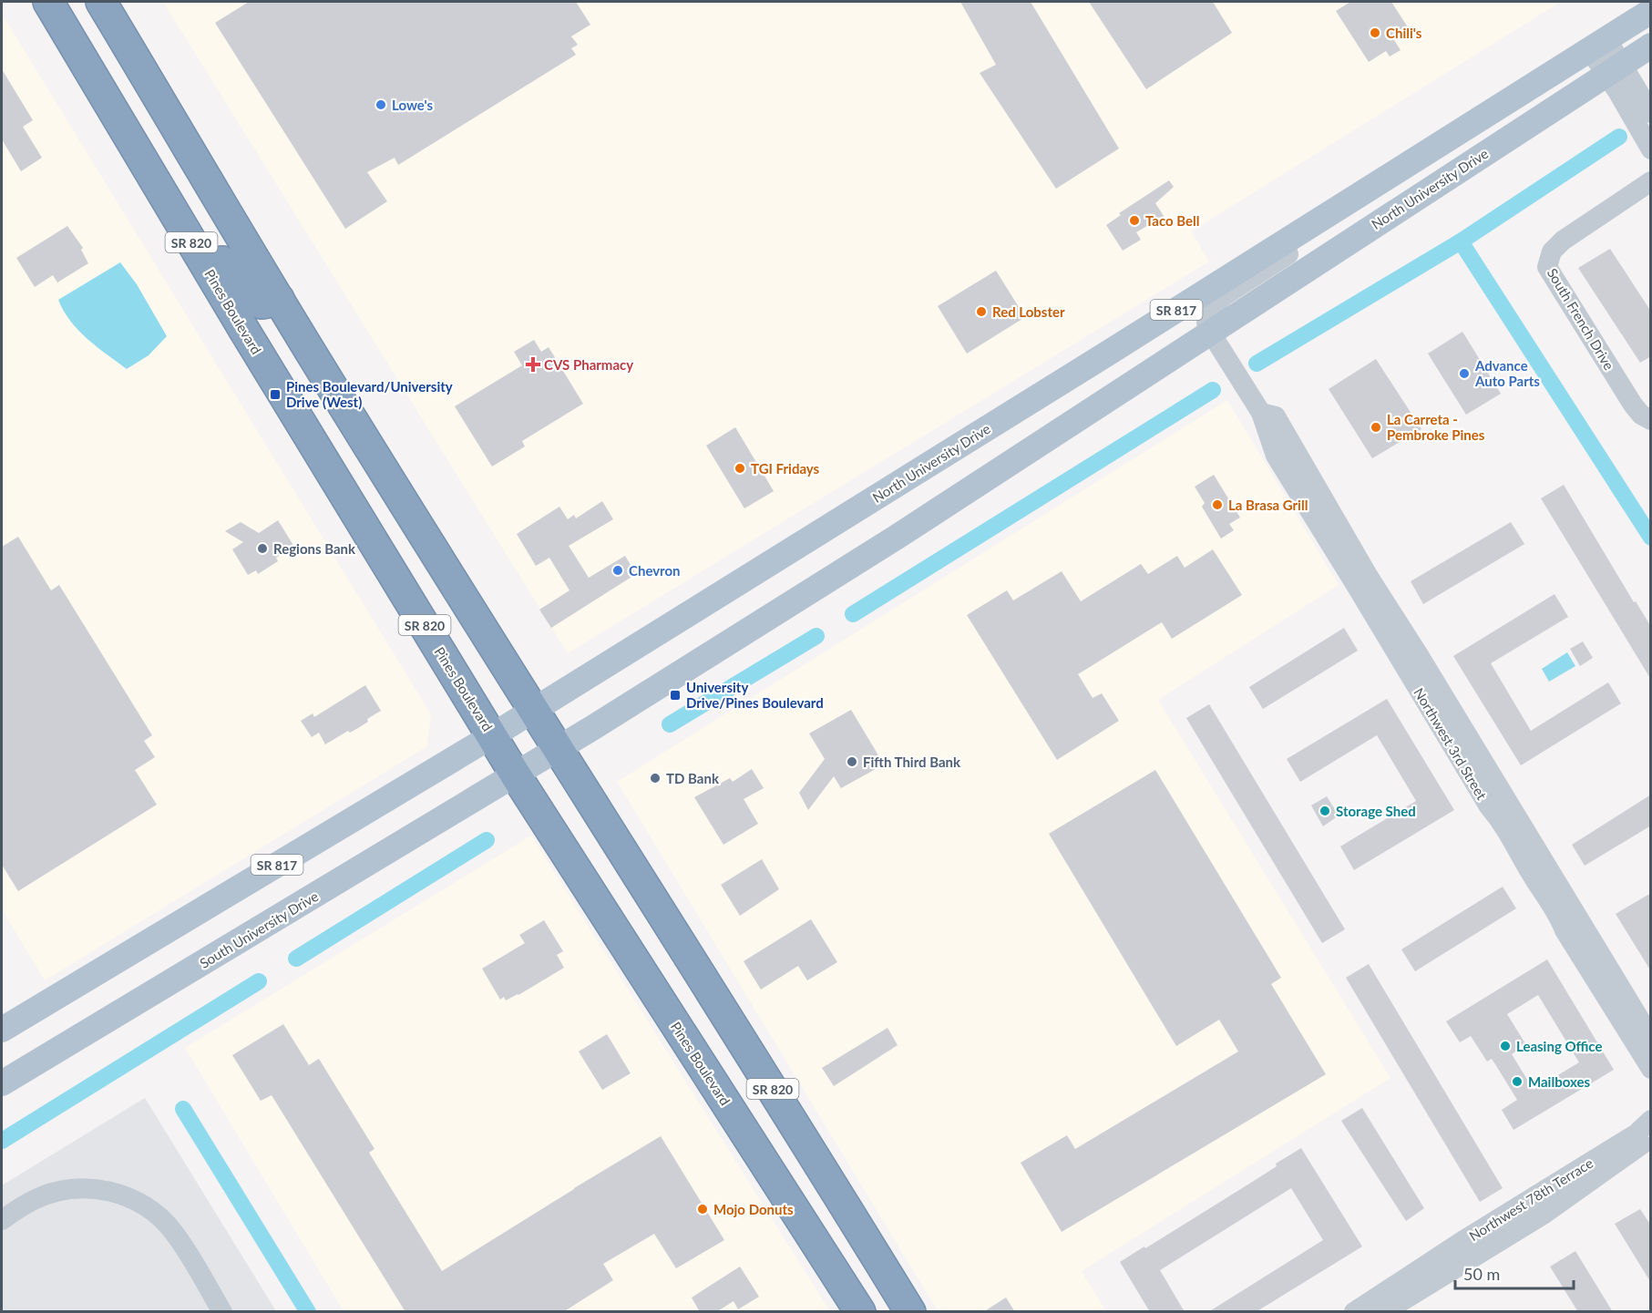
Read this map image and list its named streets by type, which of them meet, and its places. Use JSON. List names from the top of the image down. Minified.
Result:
{"streets":{"highway":["SR 820","Pines Boulevard"],"main road":["North University Drive","SR 817","South University Drive"],"street":["South French Drive","Northwest 3rd Street","Northwest 78th Terrace"]},"crossings":[["North University Drive","SR 820"],["North University Drive","SR 817"],["North University Drive","Pines Boulevard"],["North University Drive","Northwest 3rd Street"],["North University Drive","South University Drive"],["SR 817","Pines Boulevard"],["Pines Boulevard","South University Drive"]],"places":{"other":["Chili's","Lowe's","Taco Bell","Red Lobster","Advance Auto Parts","La Carreta - Pembroke Pines","TGI Fridays","La Brasa Grill","Regions Bank","Chevron","Fifth Third Bank","TD Bank","Storage Shed","Leasing Office","Mailboxes","Mojo Donuts"],"health":["CVS Pharmacy"],"transit":["Pines Boulevard/University Drive (West)","University Drive/Pines Boulevard"]},"scale_bar":"50 m"}
